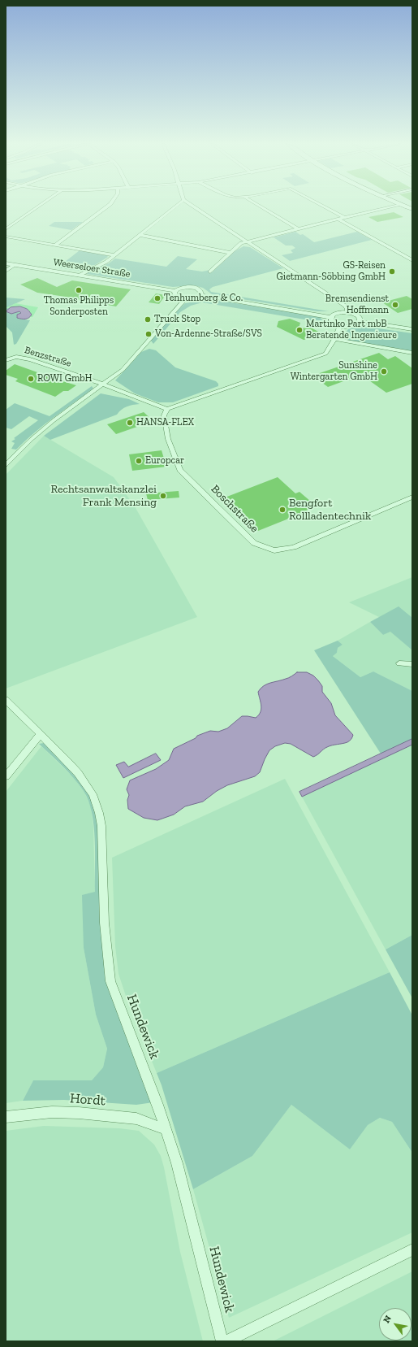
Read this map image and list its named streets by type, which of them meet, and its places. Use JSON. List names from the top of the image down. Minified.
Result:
{"streets":{"street":["Weerseloer Straße","Benzstraße","Boschstraße","Hundewick","Hordt"]},"crossings":[["Hundewick","Hordt"]],"places":["GS-Reisen Gietmann-Söbbing GmbH","Thomas Philipps Sonderposten","Tenhumberg & Co.","Bremsendienst Hoffmann","Truck Stop","Martinko Part mbB Beratende Ingenieure","Von-Ardenne-Straße/SVS","Sunshine Wintergarten GmbH","ROWI GmbH","HANSA-FLEX","Europcar","Rechtsanwaltskanzlei Frank Mensing","Bengfort Rollladentechnik"],"north":"top left"}
